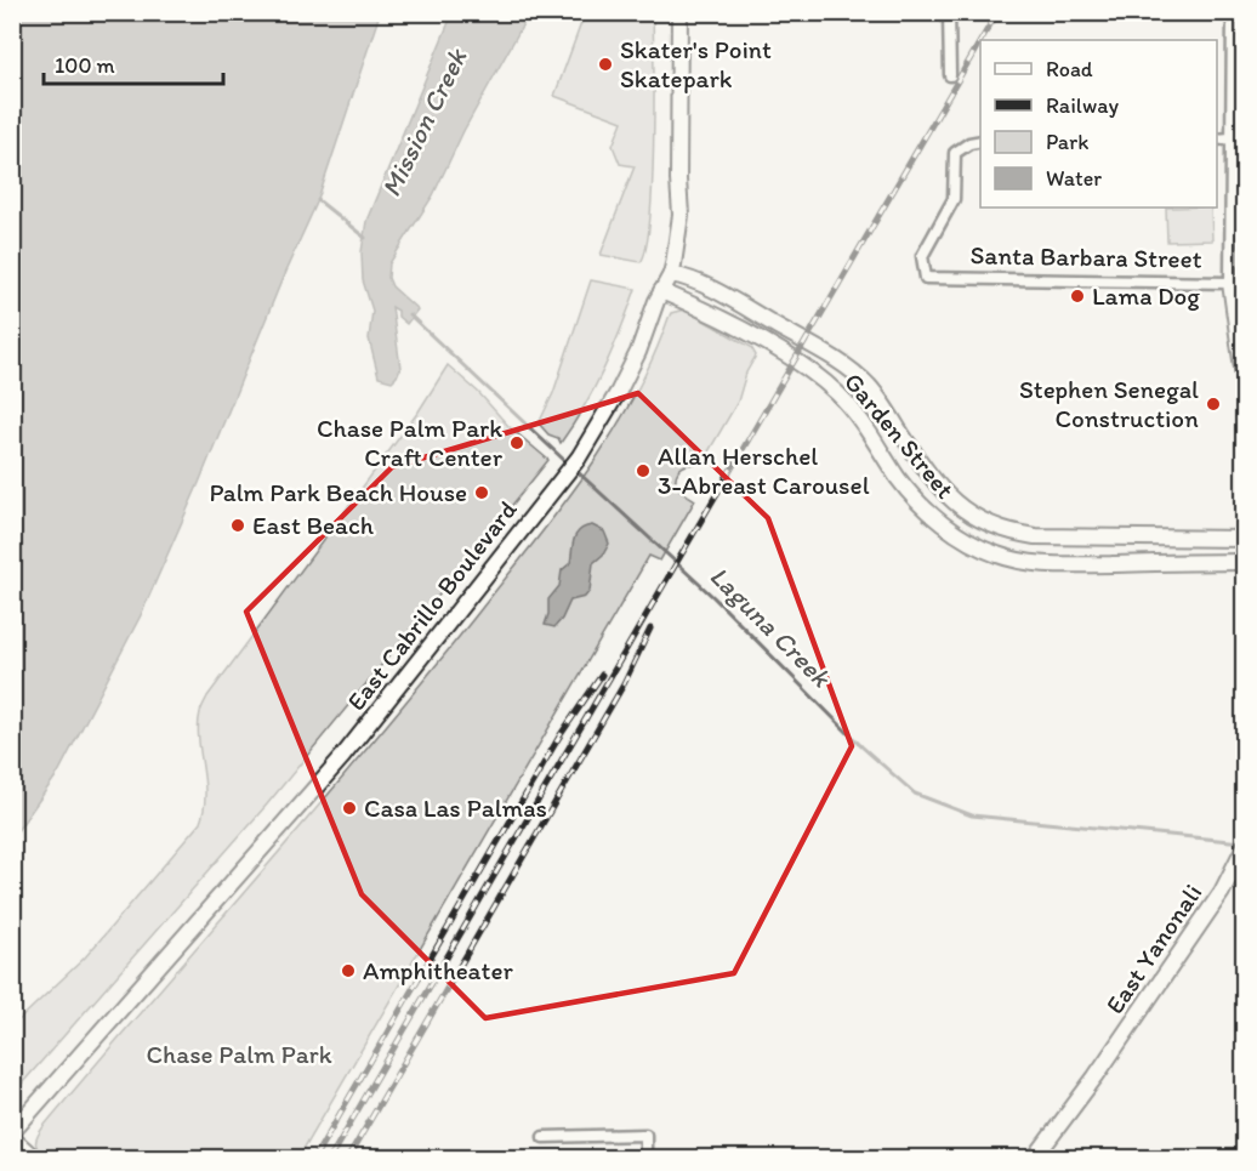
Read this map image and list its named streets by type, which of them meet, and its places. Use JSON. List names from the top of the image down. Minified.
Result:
{"streets":{"main road":["Garden Street","East Cabrillo Boulevard","East Yanonali"],"street":["Santa Barbara Street"]},"crossings":[["Garden Street","East Cabrillo Boulevard"]],"water":["Mission Creek","Laguna Creek"],"parks":["Chase Palm Park"],"places":["Skater's Point Skatepark","Lama Dog","Stephen Senegal Construction","Chase Palm Park Craft Center","Allan Herschel 3-Abreast Carousel","Palm Park Beach House","East Beach","Casa Las Palmas","Amphitheater"],"legend":["Road","Railway","Park","Water"],"scale_bar":"100 m"}
